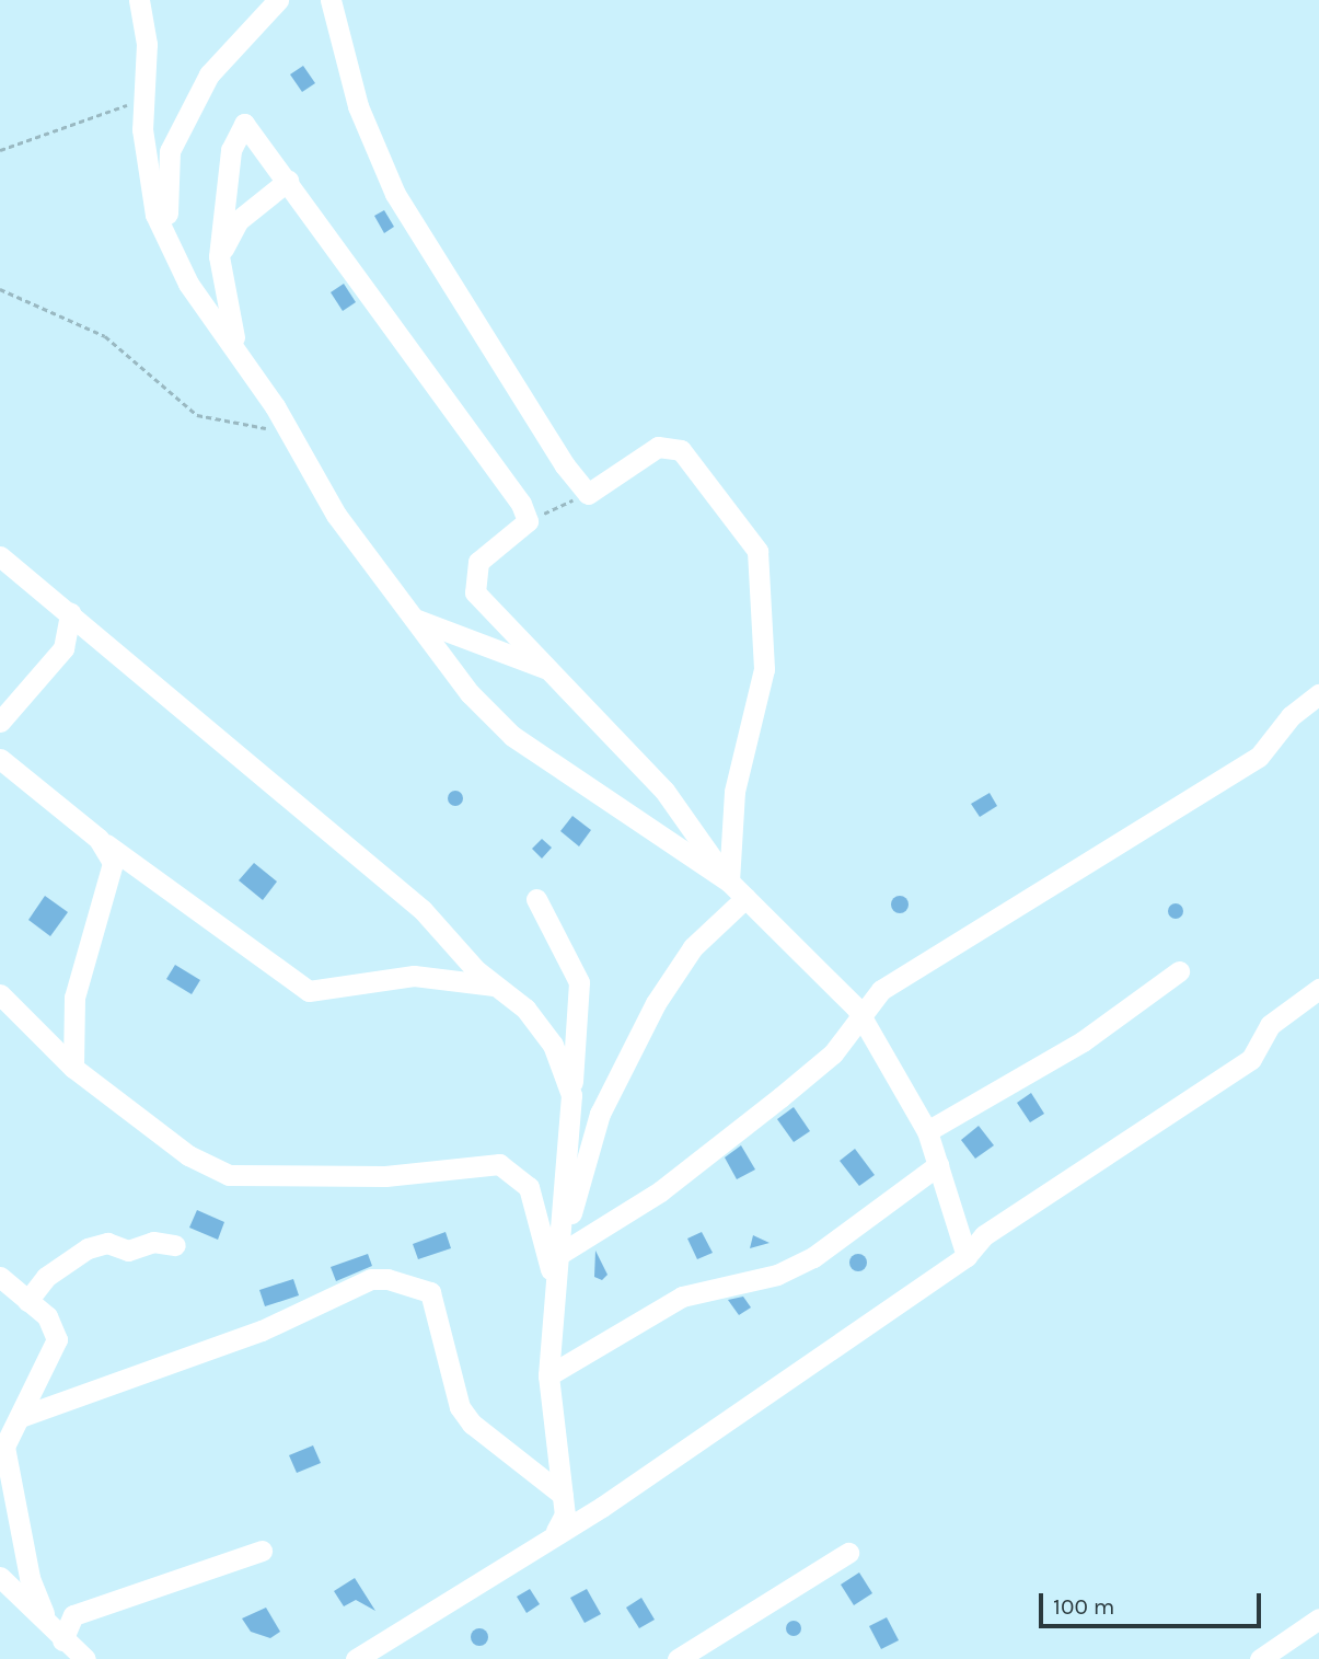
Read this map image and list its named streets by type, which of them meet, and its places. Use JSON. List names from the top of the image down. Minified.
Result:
{"scale_bar":"100 m"}
